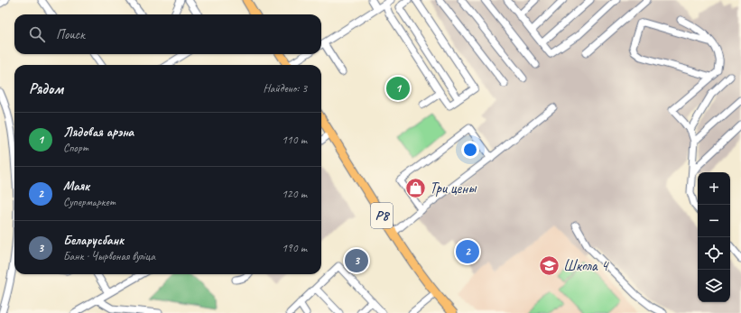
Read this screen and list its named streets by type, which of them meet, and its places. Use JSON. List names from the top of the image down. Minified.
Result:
{"streets":{"main road":["Р8"]},"places":{"shop":["Три цены"],"school or university":["Школа 4"]},"page":{"search":"Поиск","heading":["Рядом","Найдено: 3"],"pins":["1","2","3"],"list":[{"mark":"1","name":"Лядовая арэна","note":"Спорт","value":"110 m"},{"mark":"2","name":"Маяк","note":"Супермаркет","value":"120 m"},{"mark":"3","name":"Беларусбанк","note":"Банк · Чырвоная вуліца","value":"190 m"}],"map_buttons":["+","−"]}}
